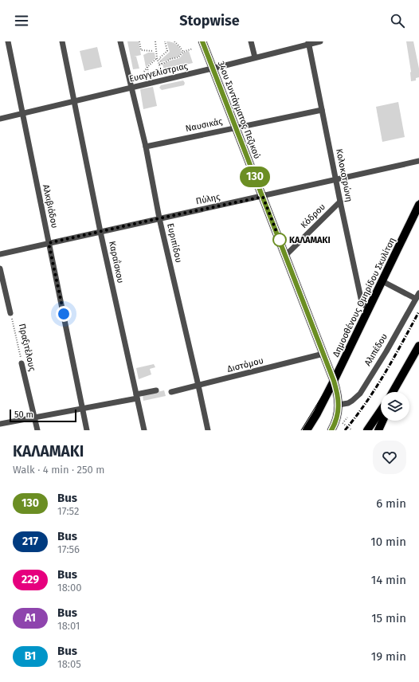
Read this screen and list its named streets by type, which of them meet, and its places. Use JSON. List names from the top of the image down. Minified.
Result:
{"streets":{"main road":["34ου Συντάγματος Πεζικού","Δημοσθένους Ομηρίδου Σκυλίτση"],"street":["Ευαγγελίστριας","Ναυσικάς","Κολοκοτρώνη","Πύλης","Αλκιβιάδου","Κόδρου","Ευριπίδου","Καραΐσκου","Πραξιτέλους","Αλιπέδου","Διστόμου"]},"crossings":[["Ευαγγελίστριας","34ου Συντάγματος Πεζικού"],["Ευαγγελίστριας","Κολοκοτρώνη"],["Ευαγγελίστριας","Αλκιβιάδου"],["Ευαγγελίστριας","Ευριπίδου"],["Ευαγγελίστριας","Καραΐσκου"],["34ου Συντάγματος Πεζικού","Ναυσικάς"],["34ου Συντάγματος Πεζικού","Πύλης"],["34ου Συντάγματος Πεζικού","Κόδρου"],["34ου Συντάγματος Πεζικού","Δημοσθένους Ομηρίδου Σκυλίτση"],["34ου Συντάγματος Πεζικού","Αλιπέδου"],["34ου Συντάγματος Πεζικού","Διστόμου"],["Ναυσικάς","Κολοκοτρώνη"],["Ναυσικάς","Ευριπίδου"],["Κολοκοτρώνη","Πύλης"],["Κολοκοτρώνη","Κόδρου"],["Κολοκοτρώνη","Δημοσθένους Ομηρίδου Σκυλίτση"],["Πύλης","Αλκιβιάδου"],["Πύλης","Ευριπίδου"],["Πύλης","Καραΐσκου"],["Ευριπίδου","Διστόμου"]],"places":["ΚΑΛΑΜΑΚΙ"],"lines":["bus line 130"],"scale_bar":"50 m","page":{"header":"Stopwise","on_map":"130","scale":"50 m","heading":["ΚΑΛΑΜΑΚΙ","Walk · 4 min · 250 m"],"list":[{"mark":"130","name":"Bus","note":"17:52","value":"6 min"},{"mark":"217","name":"Bus","note":"17:56","value":"10 min"},{"mark":"229","name":"Bus","note":"18:00","value":"14 min"},{"mark":"Α1","name":"Bus","note":"18:01","value":"15 min"},{"mark":"Β1","name":"Bus","note":"18:05","value":"19 min"}]}}
